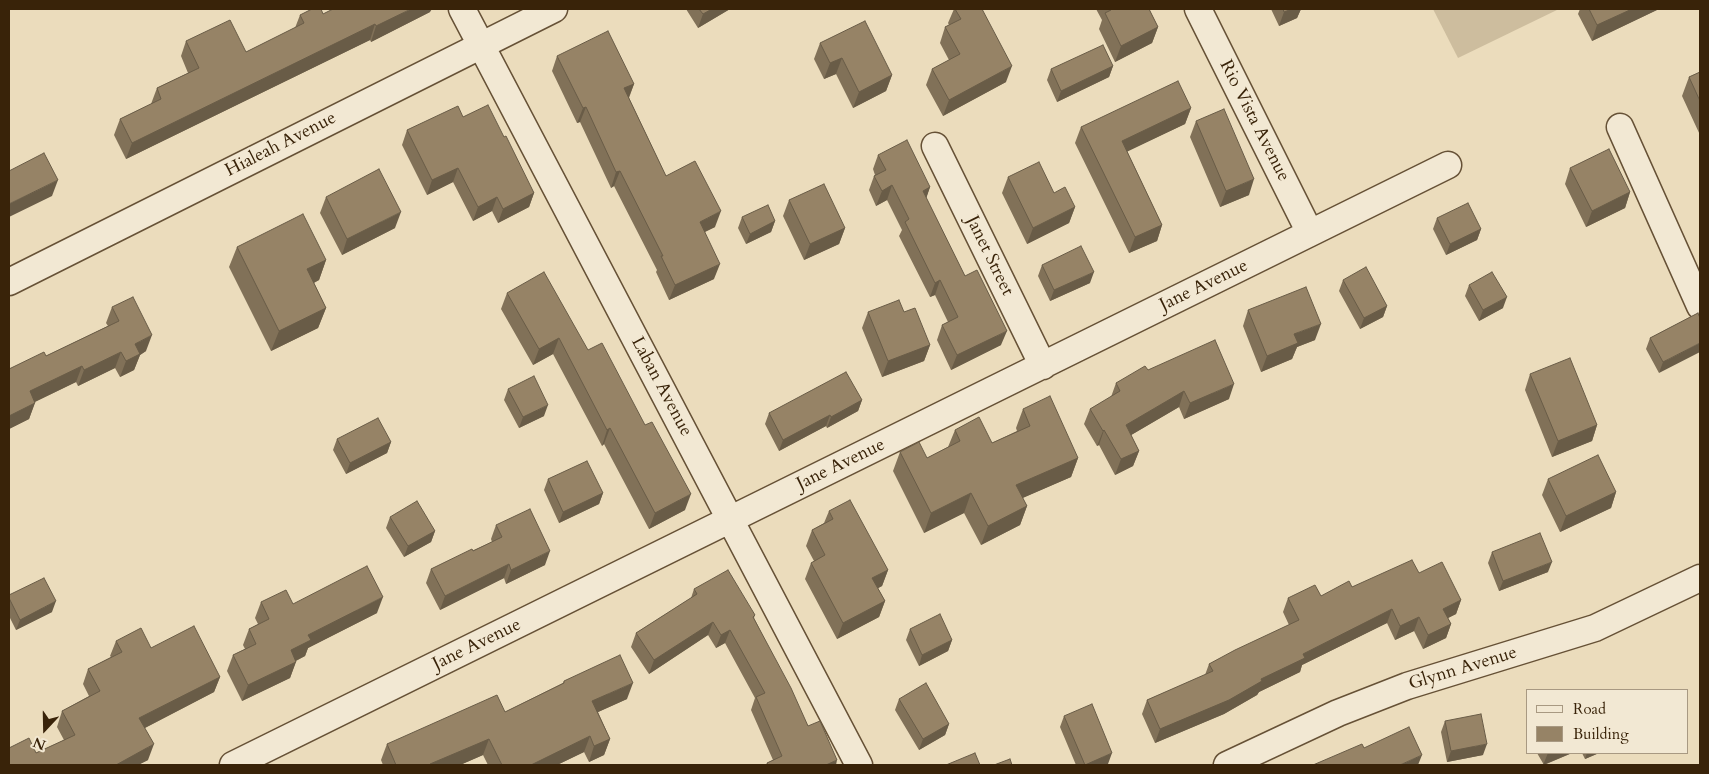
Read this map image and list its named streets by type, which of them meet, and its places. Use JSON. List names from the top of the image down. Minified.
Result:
{"streets":{"street":["Rio Vista Avenue","Hialeah Avenue","Janet Street","Jane Avenue","Laban Avenue","Glynn Avenue"]},"crossings":[["Rio Vista Avenue","Jane Avenue"],["Hialeah Avenue","Laban Avenue"],["Janet Street","Jane Avenue"],["Jane Avenue","Laban Avenue"]],"legend":["Road","Building"],"north":"bottom"}
